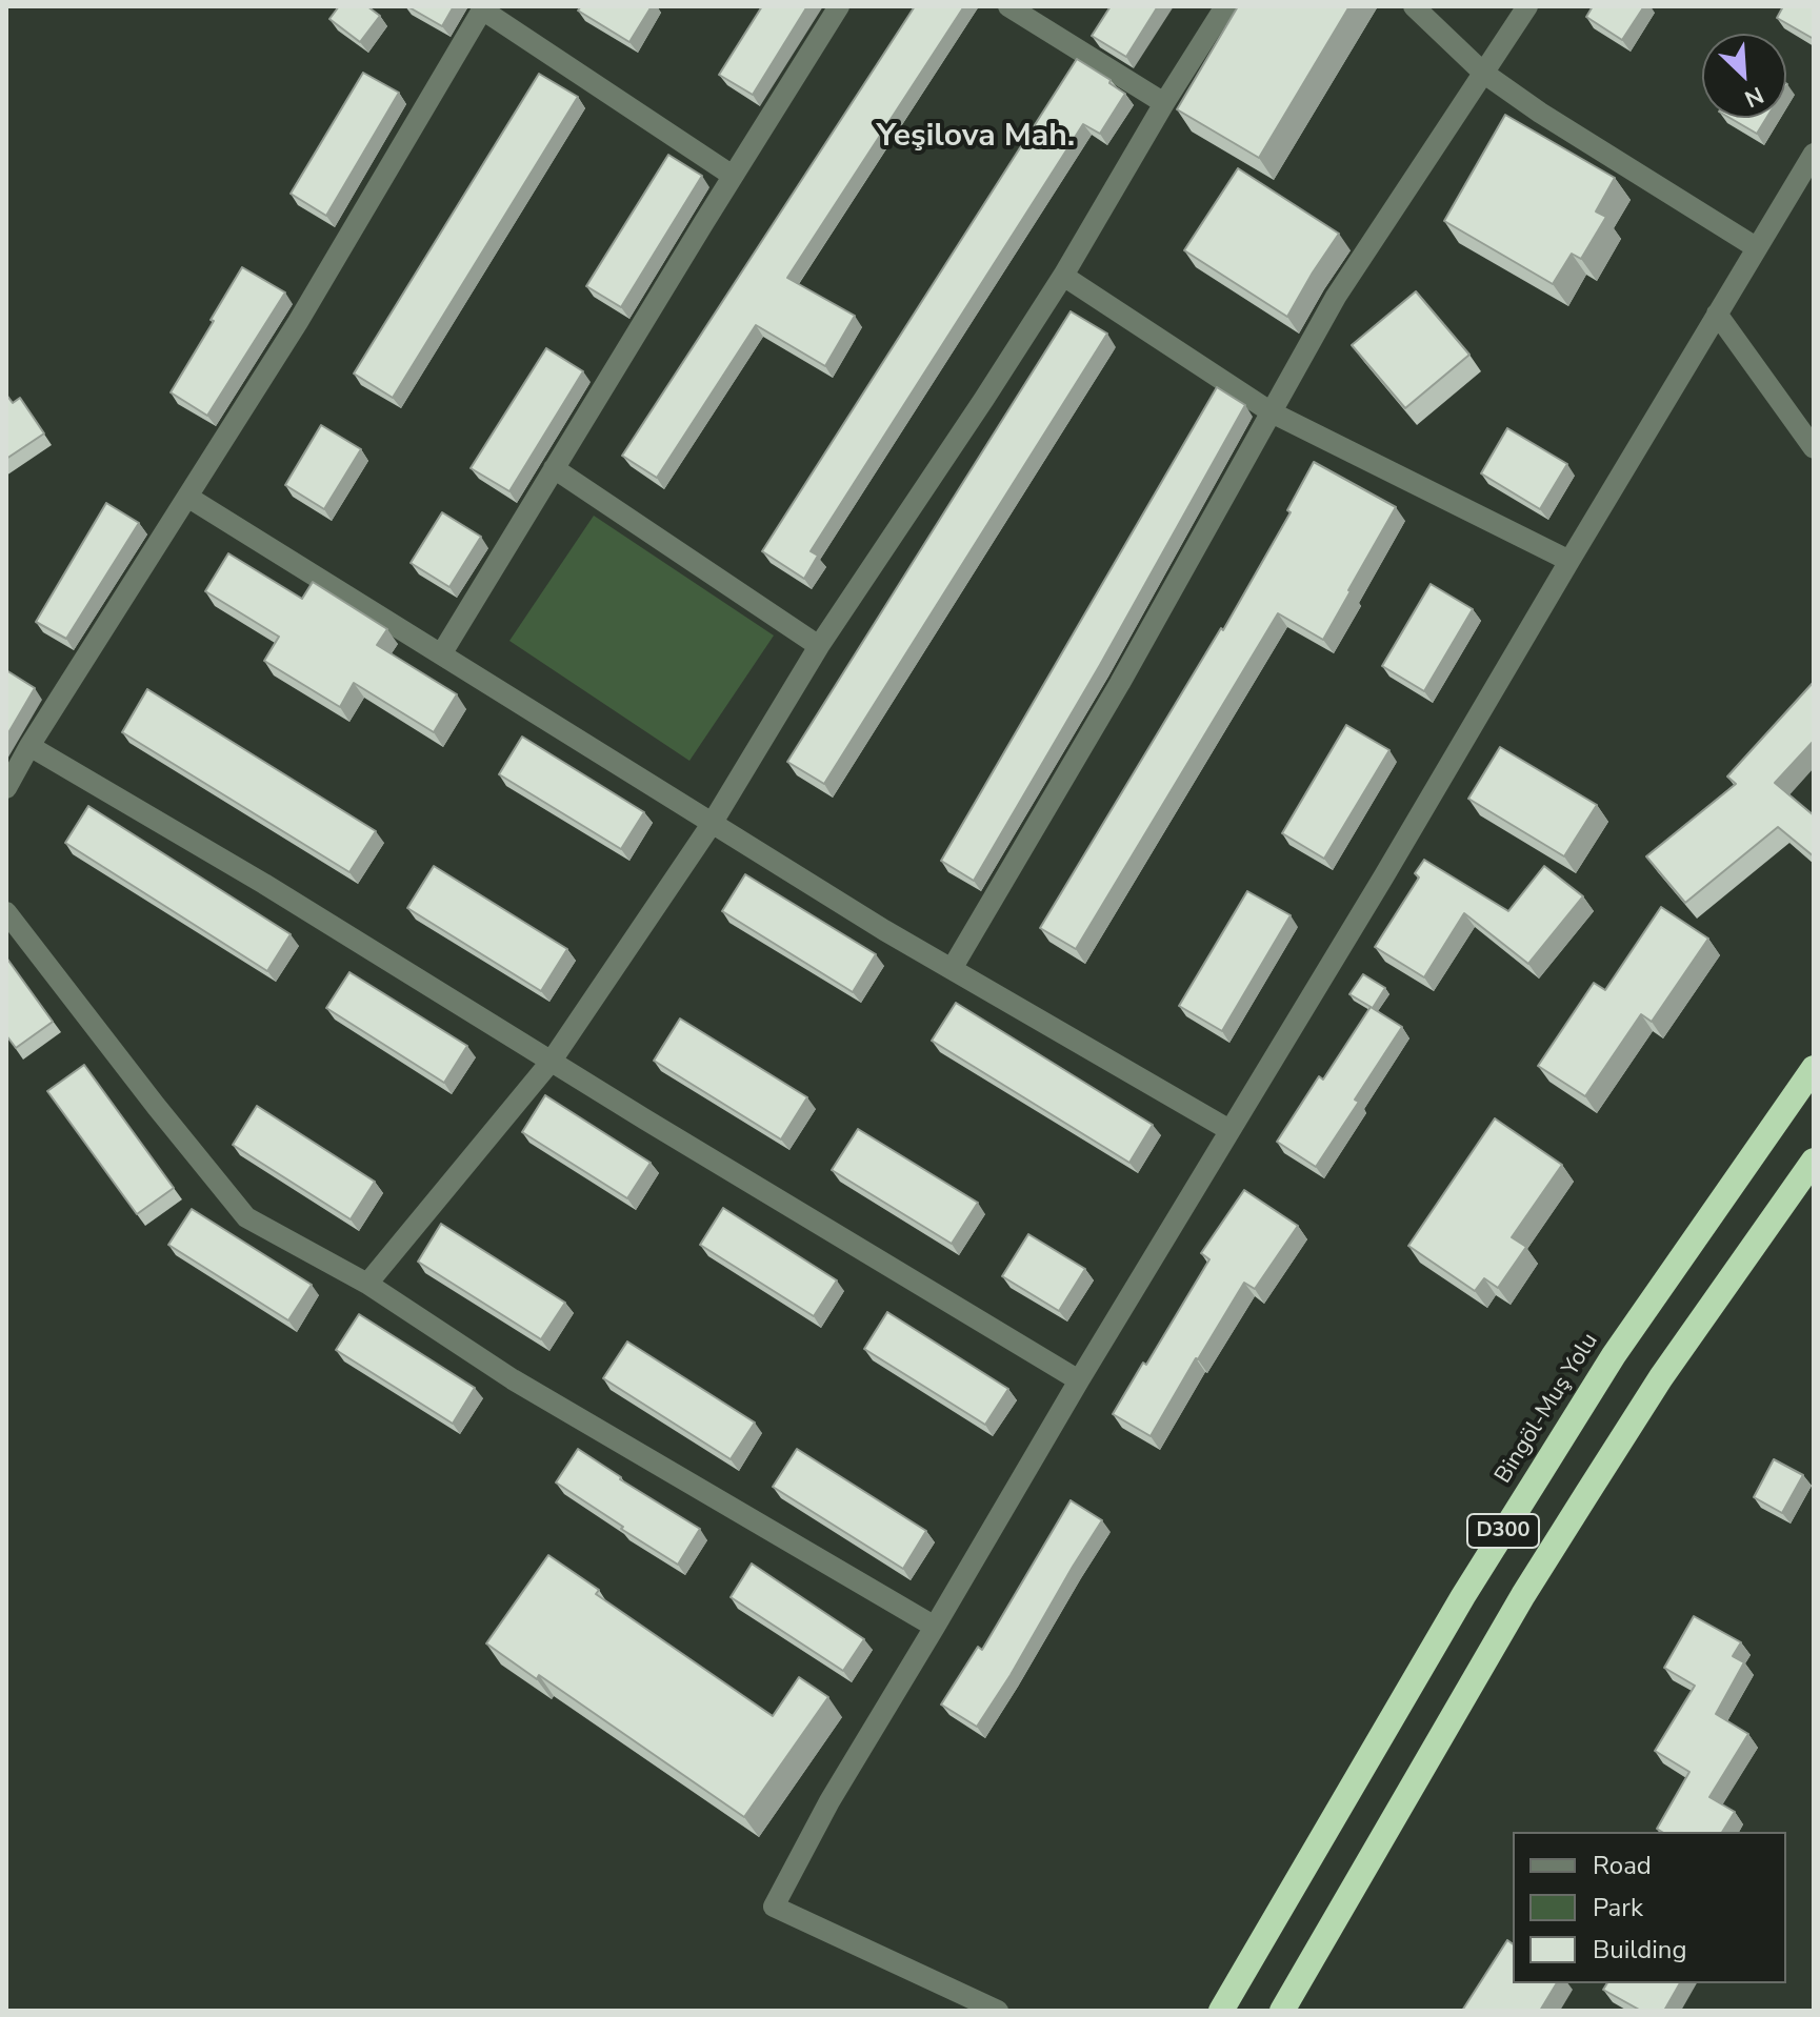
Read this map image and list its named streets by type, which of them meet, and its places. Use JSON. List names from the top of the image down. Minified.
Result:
{"streets":{"highway":["Bingöl-Muş Yolu","D300"]},"districts":["Yeşilova Mah."],"legend":["Road","Park","Building"],"north":"bottom right"}
